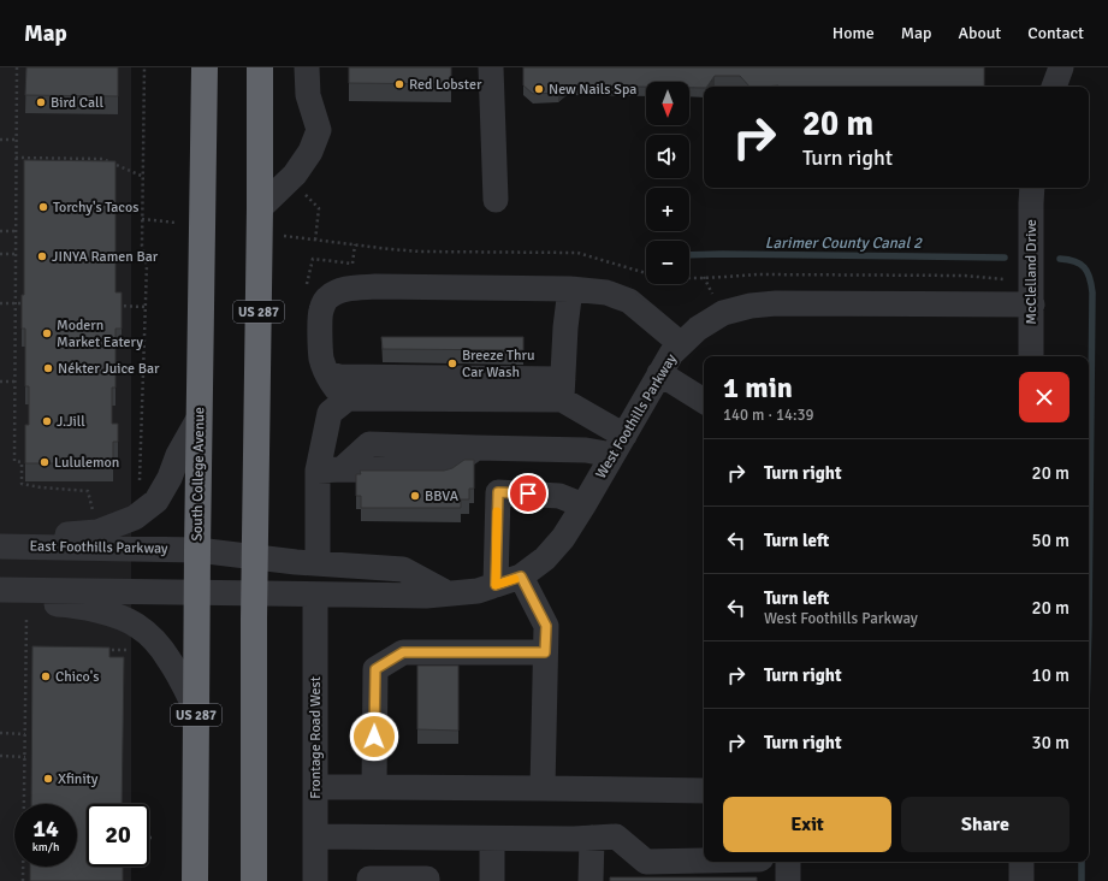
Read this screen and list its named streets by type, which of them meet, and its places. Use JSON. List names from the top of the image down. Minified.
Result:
{"streets":{"highway":["US 287","South College Avenue"],"street":["McClelland Drive","West Foothills Parkway","East Foothills Parkway","Frontage Road West"]},"crossings":[["McClelland Drive","West Foothills Parkway"],["US 287","West Foothills Parkway"],["US 287","East Foothills Parkway"],["West Foothills Parkway","Frontage Road West"],["South College Avenue","East Foothills Parkway"]],"water":["Larimer County Canal 2"],"places":["Red Lobster","New Nails Spa","Bird Call","Torchy's Tacos","JINYA Ramen Bar","Modern Market Eatery","Breeze Thru Car Wash","Nékter Juice Bar","J.Jill","Lululemon","BBVA","Chico's","Xfinity"],"north":"bottom","page":{"header":"Map","nav":["Home","Map","About","Contact"],"map_buttons":["+","−"],"turn":["20 m","Turn right"],"heading":["1 min","140 m · 14:39"],"list":[{"name":"Turn right","value":"20 m"},{"name":"Turn left","value":"50 m"},{"name":"Turn left","note":"West Foothills Parkway","value":"20 m"},{"name":"Turn right","value":"10 m"},{"name":"Turn right","value":"30 m"}],"buttons":["Exit","Share"],"speed":"14 km/h","limit":"20"}}
